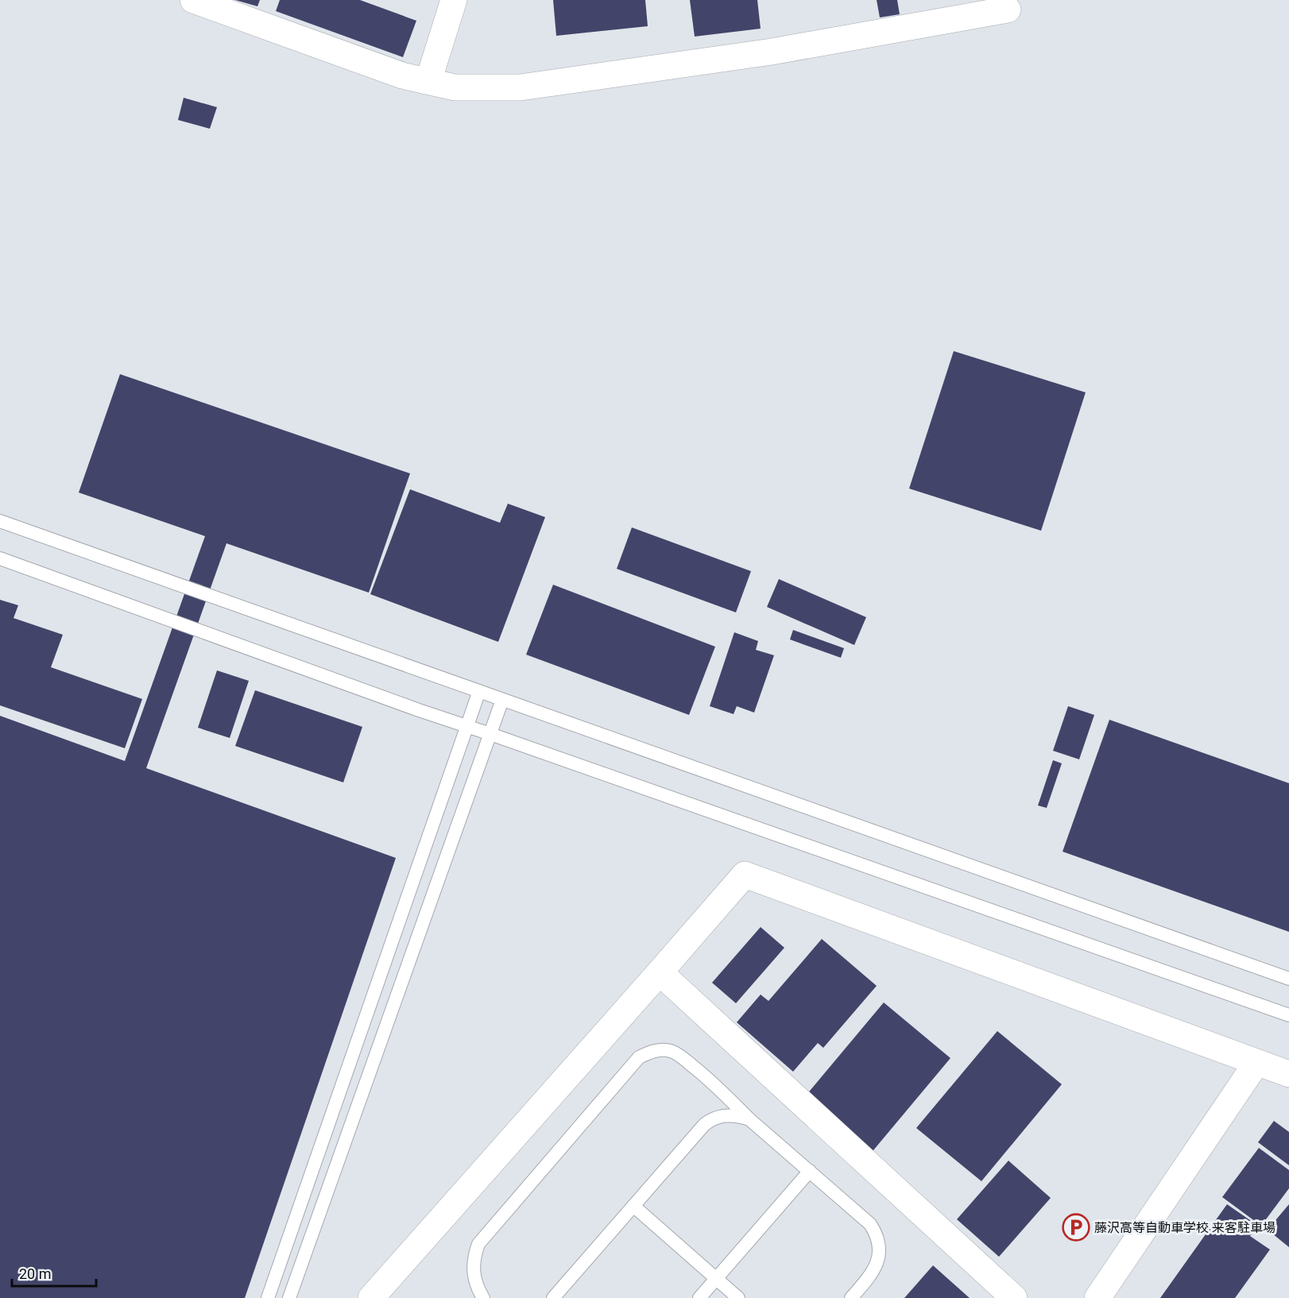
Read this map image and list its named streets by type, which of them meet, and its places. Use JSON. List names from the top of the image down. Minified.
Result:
{"places":{"parking":["藤沢高等自動車学校 来客駐車場"]},"scale_bar":"20 m"}
